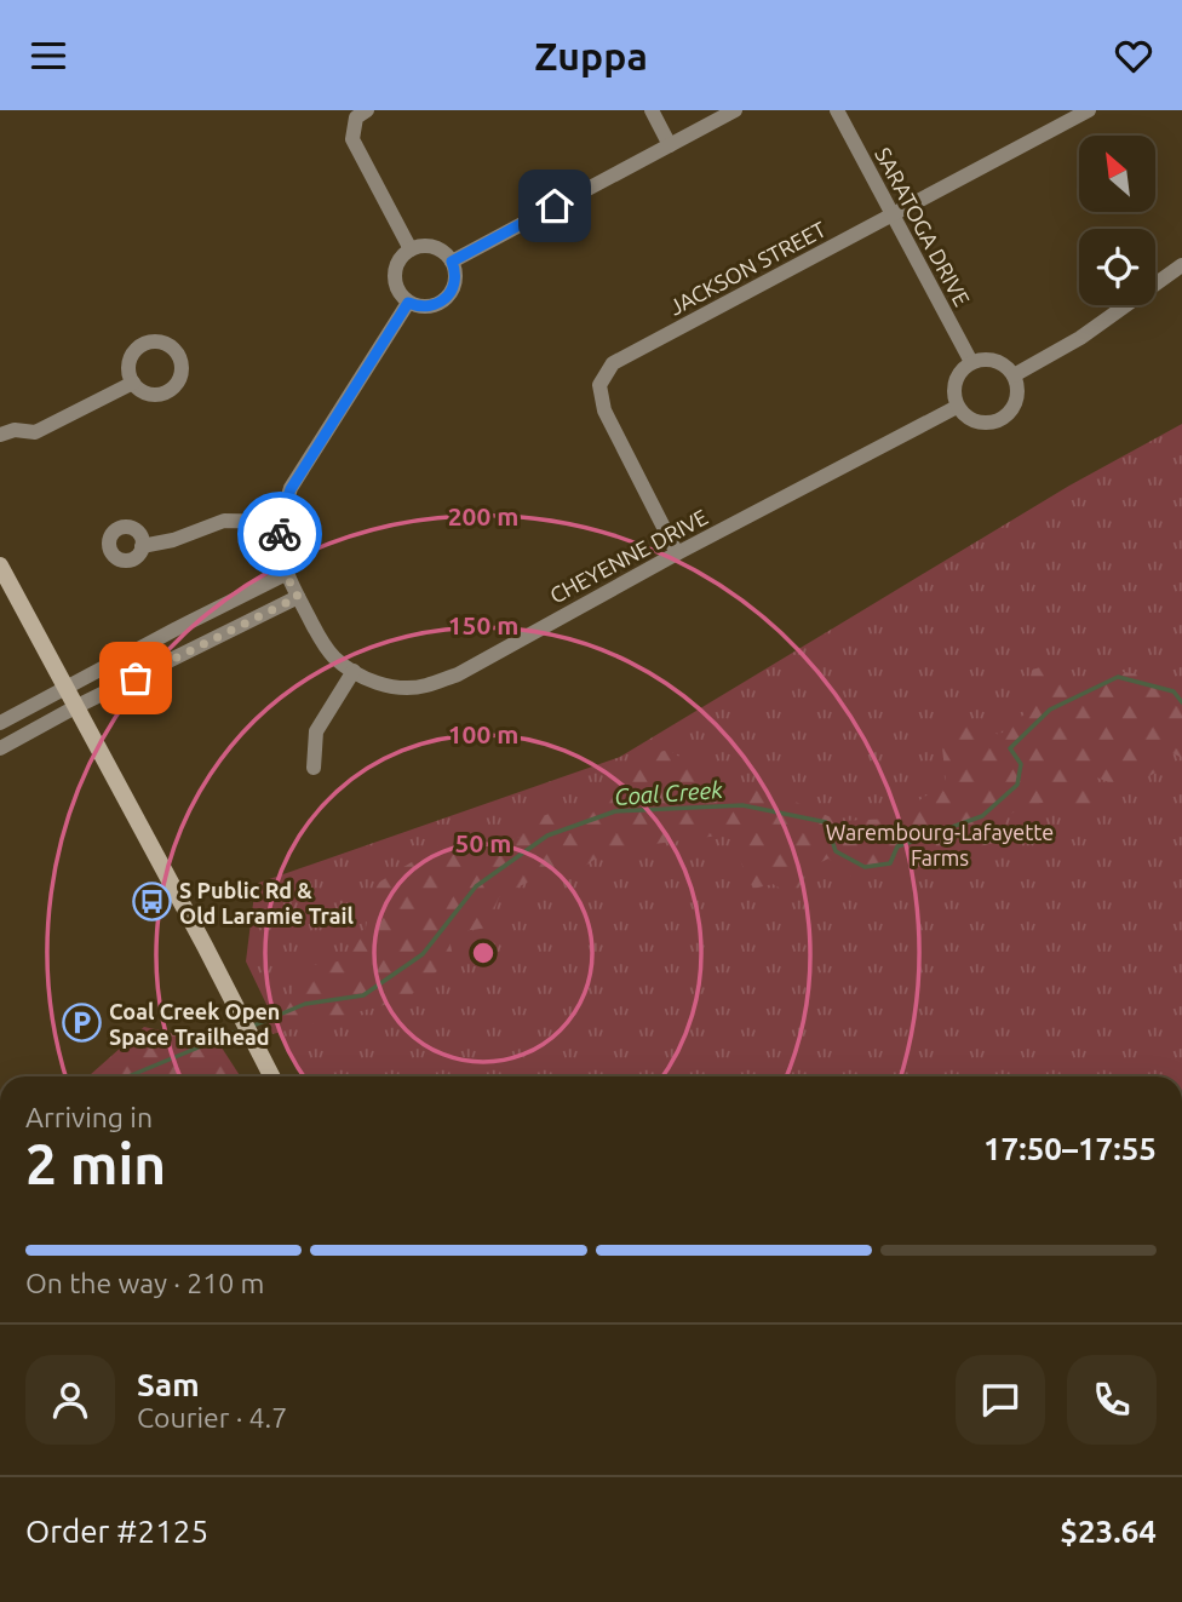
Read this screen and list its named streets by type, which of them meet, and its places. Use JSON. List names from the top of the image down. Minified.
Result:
{"streets":{"street":["SARATOGA DRIVE","JACKSON STREET","CHEYENNE DRIVE"]},"crossings":[["SARATOGA DRIVE","JACKSON STREET"],["SARATOGA DRIVE","CHEYENNE DRIVE"],["JACKSON STREET","CHEYENNE DRIVE"]],"water":["Coal Creek"],"parks":["Warembourg-Lafayette Farms"],"places":{"bus stop":["S Public Rd & Old Laramie Trail"],"parking":["Coal Creek Open Space Trailhead"]},"north":"top left","page":{"header":"Zuppa","heading":["2 min","Arriving in","17:50–17:55"],"panel":["Sam","Courier · 4.7","Order #2125","$23.64"],"bar":"On the way · 210 m"},"rings":["200 m","150 m","100 m","50 m"]}
